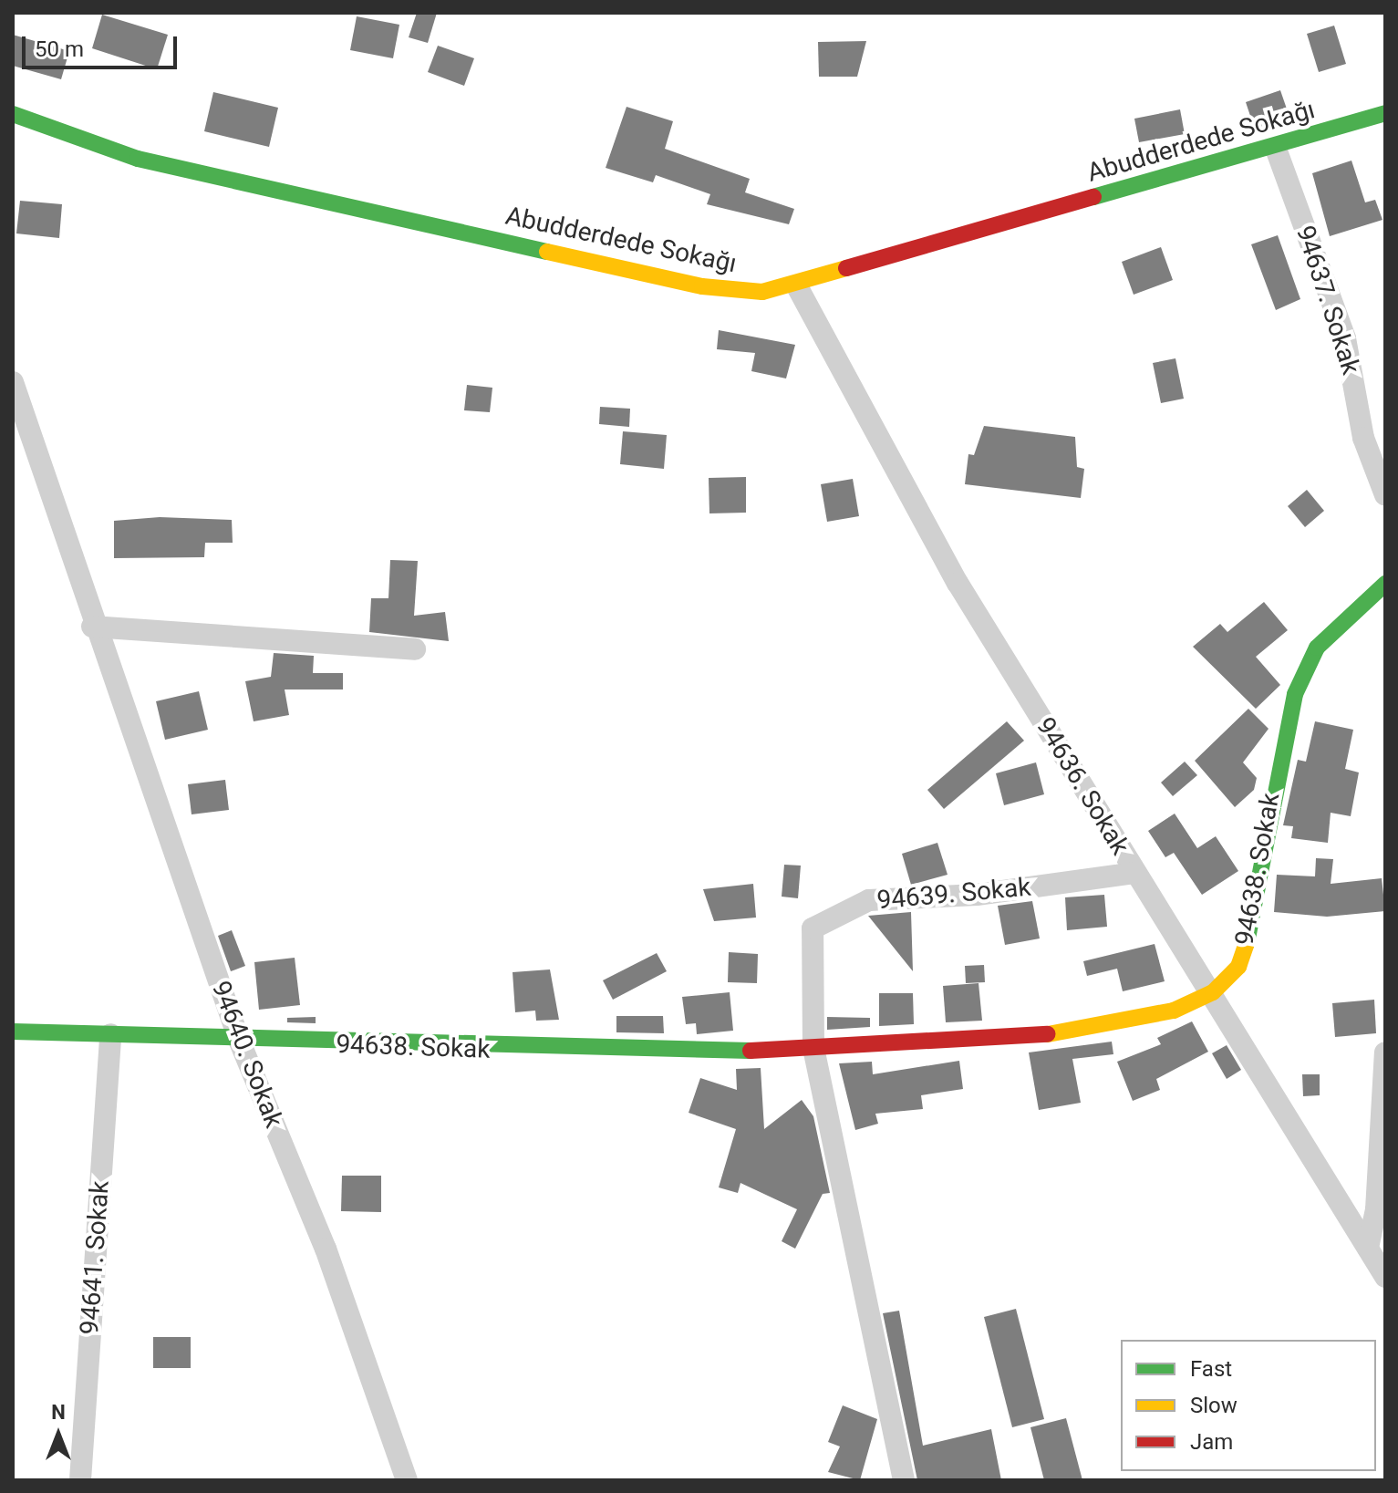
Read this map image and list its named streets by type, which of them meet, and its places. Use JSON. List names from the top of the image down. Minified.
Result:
{"streets":{"street":["Abudderdede Sokağı","94637. Sokak","94636. Sokak","94638. Sokak","94639. Sokak","94640. Sokak","94641. Sokak"]},"crossings":[["Abudderdede Sokağı","94637. Sokak"],["Abudderdede Sokağı","94636. Sokak"],["94636. Sokak","94638. Sokak"],["94636. Sokak","94639. Sokak"],["94638. Sokak","94639. Sokak"],["94638. Sokak","94640. Sokak"],["94638. Sokak","94641. Sokak"]],"legend":["Fast","Slow","Jam"],"scale_bar":"50 m","north":"top"}
